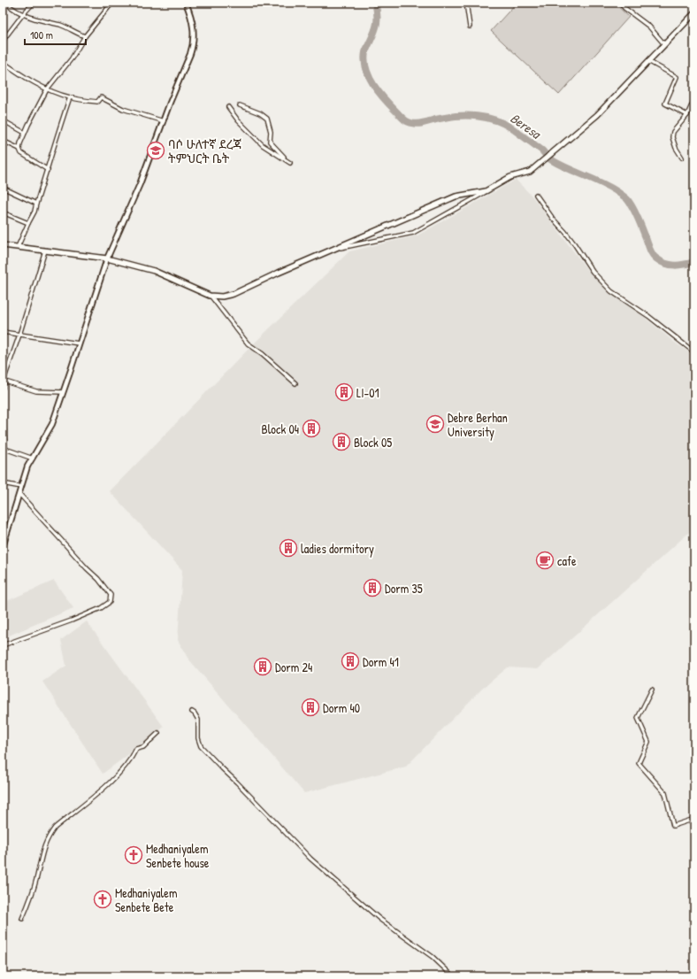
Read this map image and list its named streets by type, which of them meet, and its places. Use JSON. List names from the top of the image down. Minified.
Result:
{"water":["Beresa"],"places":{"school or university":["ባሶ ሁለተኛ ደረጃ ትምህርት ቤት","Debre Berhan University"],"building":["LI-01","Block 04","Block 05","ladies dormitory","Dorm 35","Dorm 41","Dorm 24","Dorm 40"],"cafe":["cafe"],"church":["Medhaniyalem Senbete house","Medhaniyalem Senbete Bete"]},"scale_bar":"100 m"}
